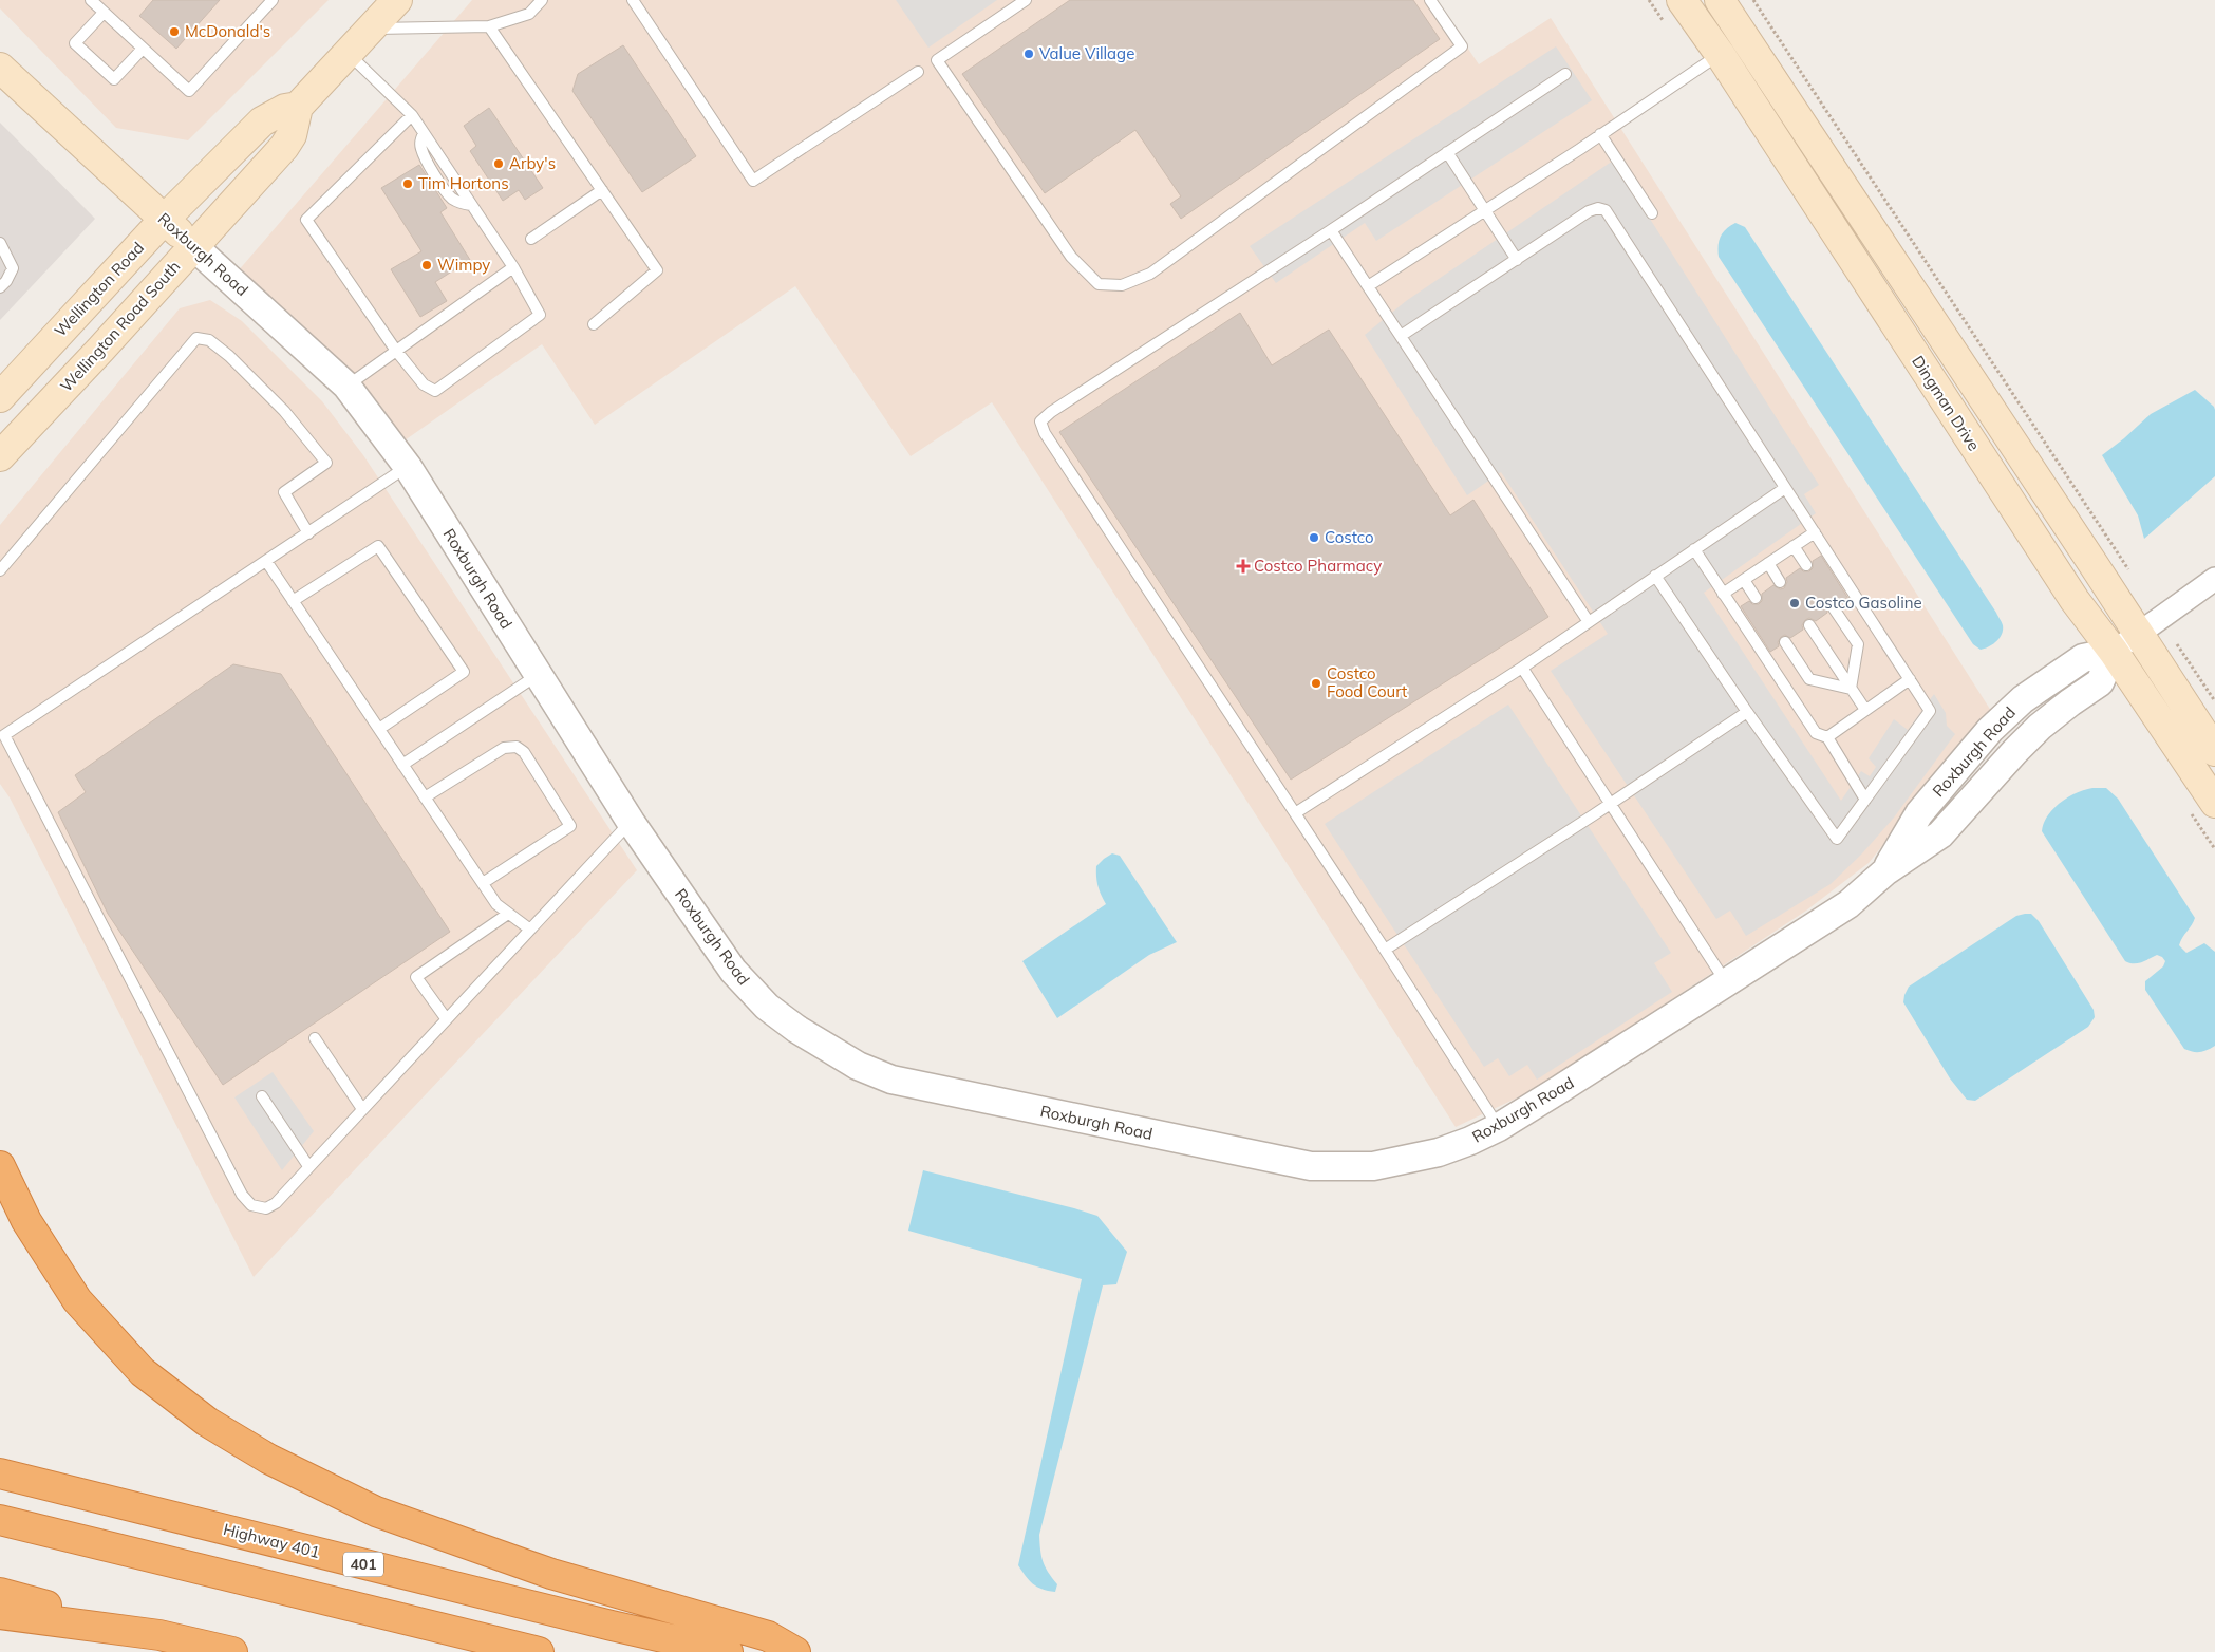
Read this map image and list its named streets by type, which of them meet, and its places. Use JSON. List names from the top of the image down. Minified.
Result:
{"streets":{"highway":["Highway 401","401"],"main road":["Roxburgh Road","Wellington Road","Wellington Road South","Dingman Drive"]},"crossings":[["Roxburgh Road","Wellington Road"],["Roxburgh Road","Wellington Road South"],["Roxburgh Road","Dingman Drive"],["Wellington Road","Wellington Road South"]],"places":{"other":["McDonald's","Value Village","Arby's","Tim Hortons","Wimpy","Costco","Costco Gasoline","Costco Food Court"],"health":["Costco Pharmacy"]}}
